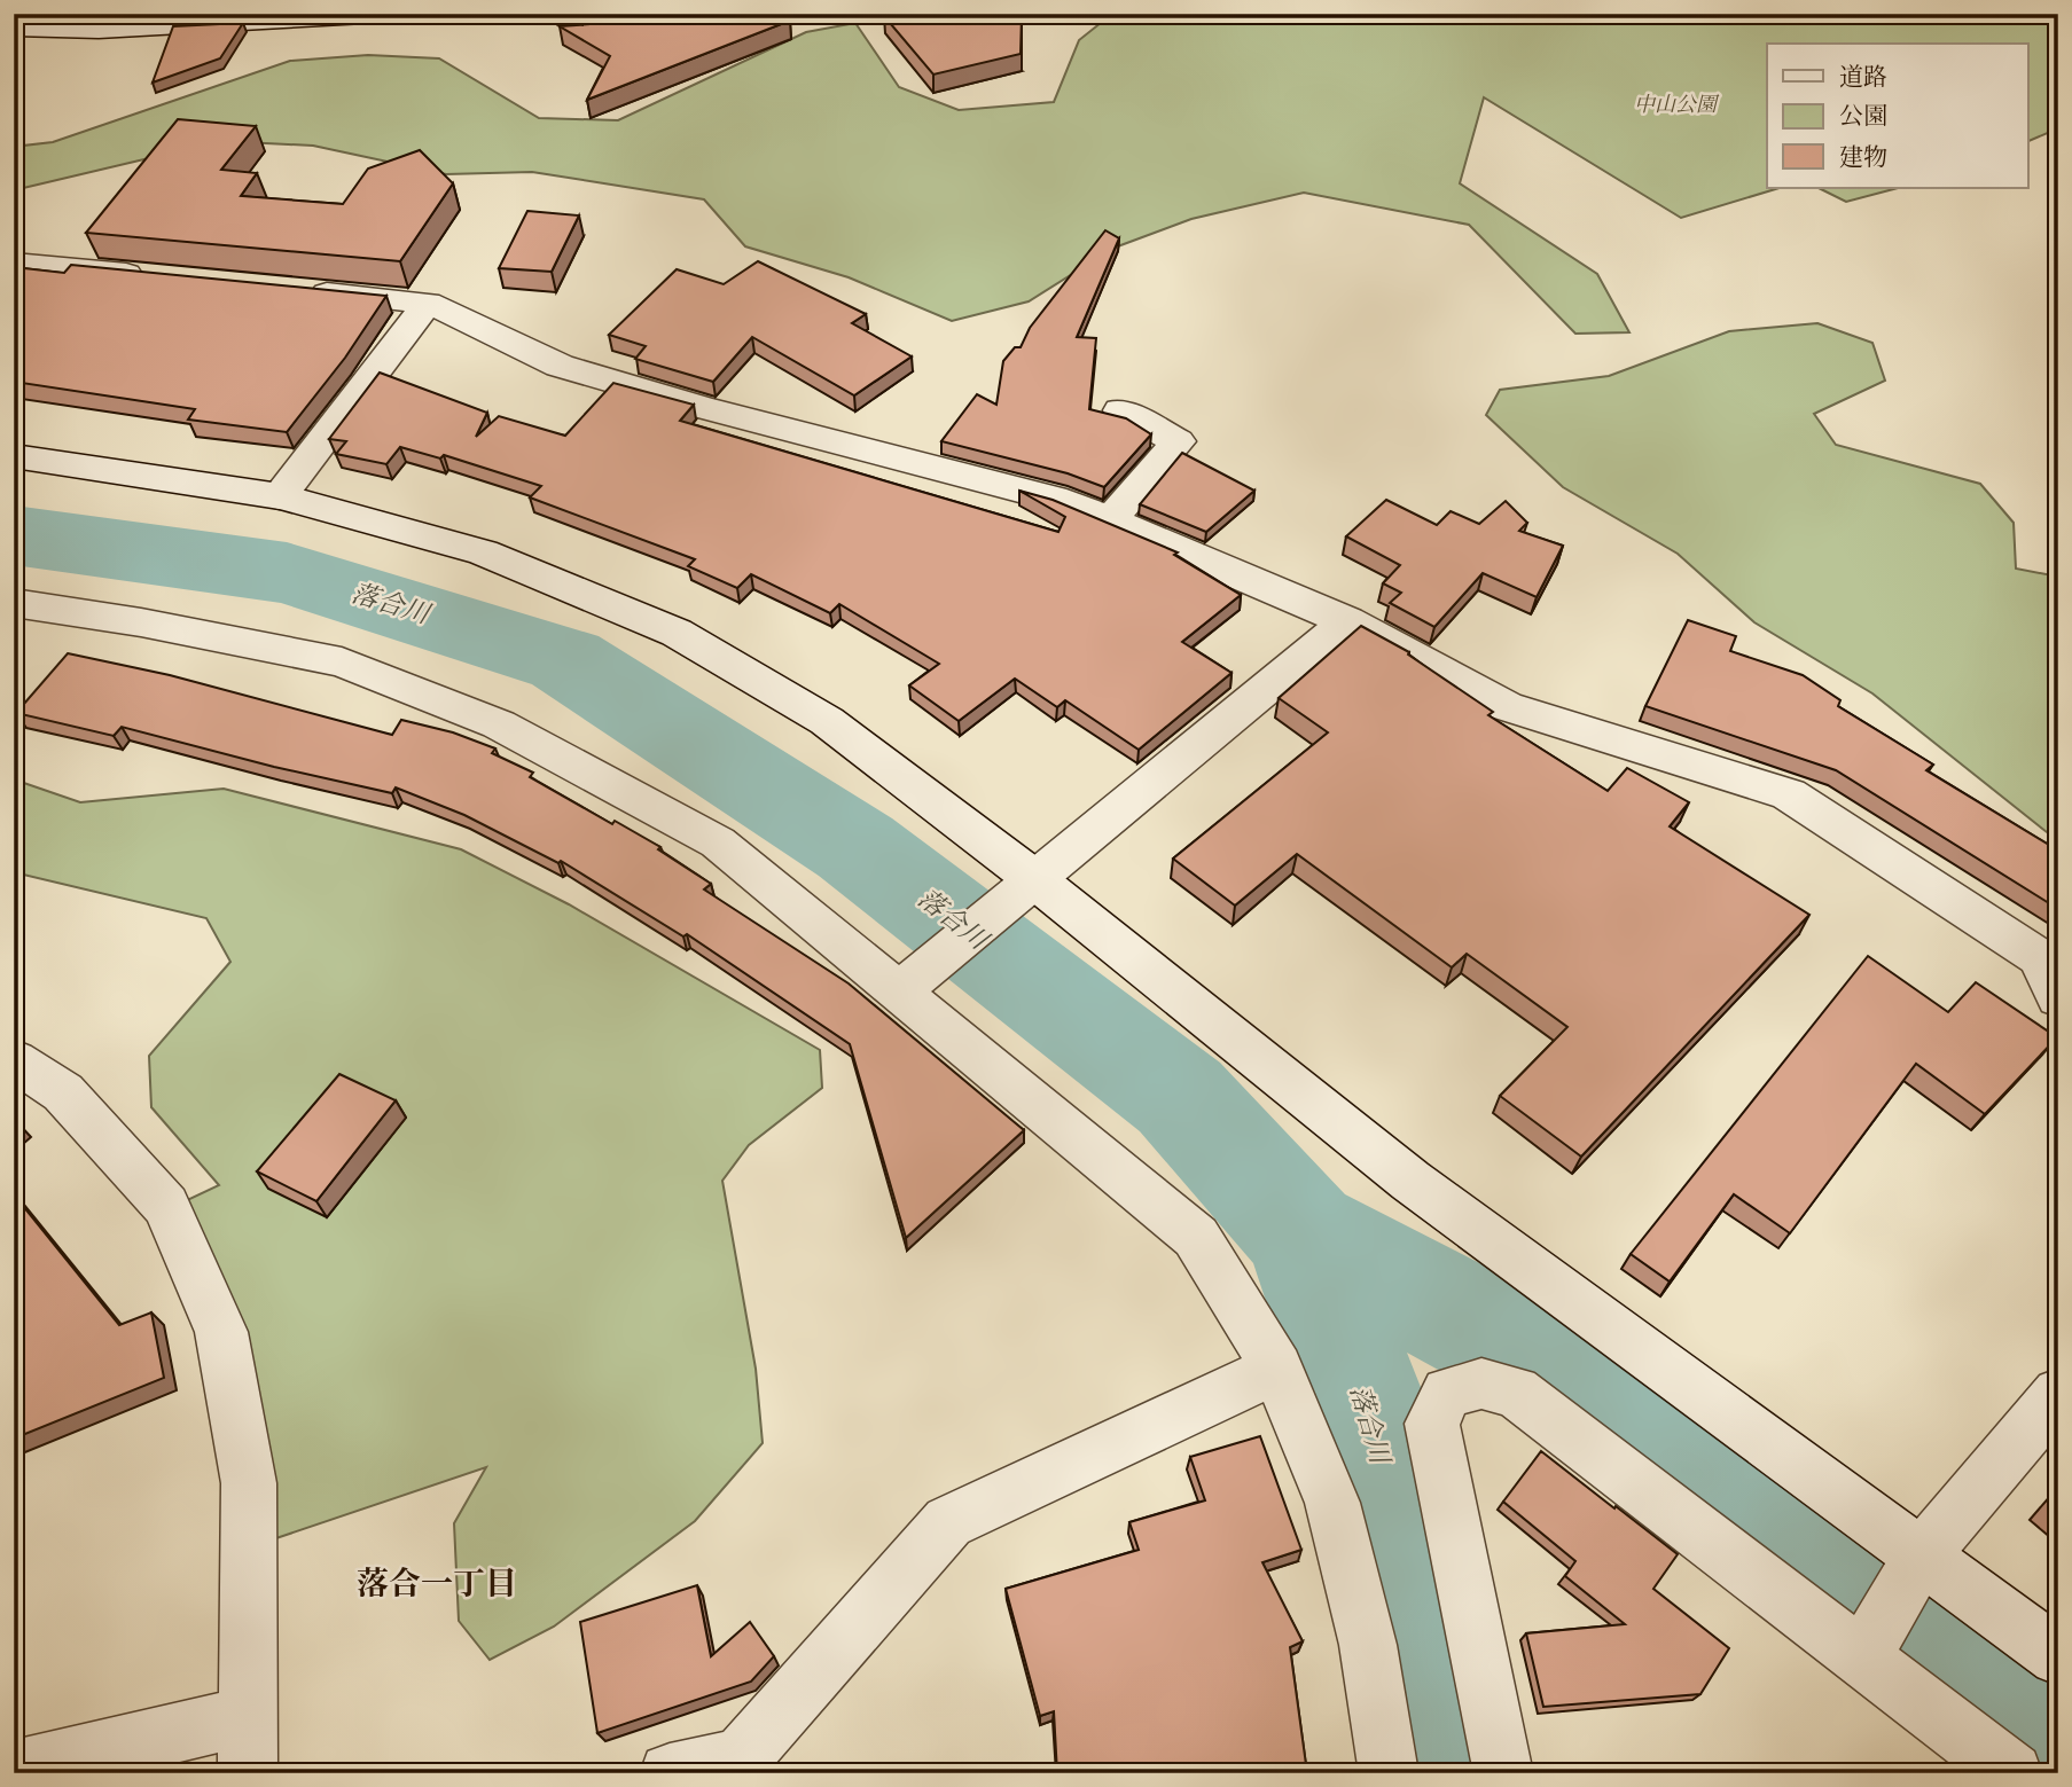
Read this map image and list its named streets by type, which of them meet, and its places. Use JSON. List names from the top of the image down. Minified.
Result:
{"districts":["落合一丁目"],"water":["落合川"],"parks":["中山公園"],"legend":["道路","公園","建物"]}
